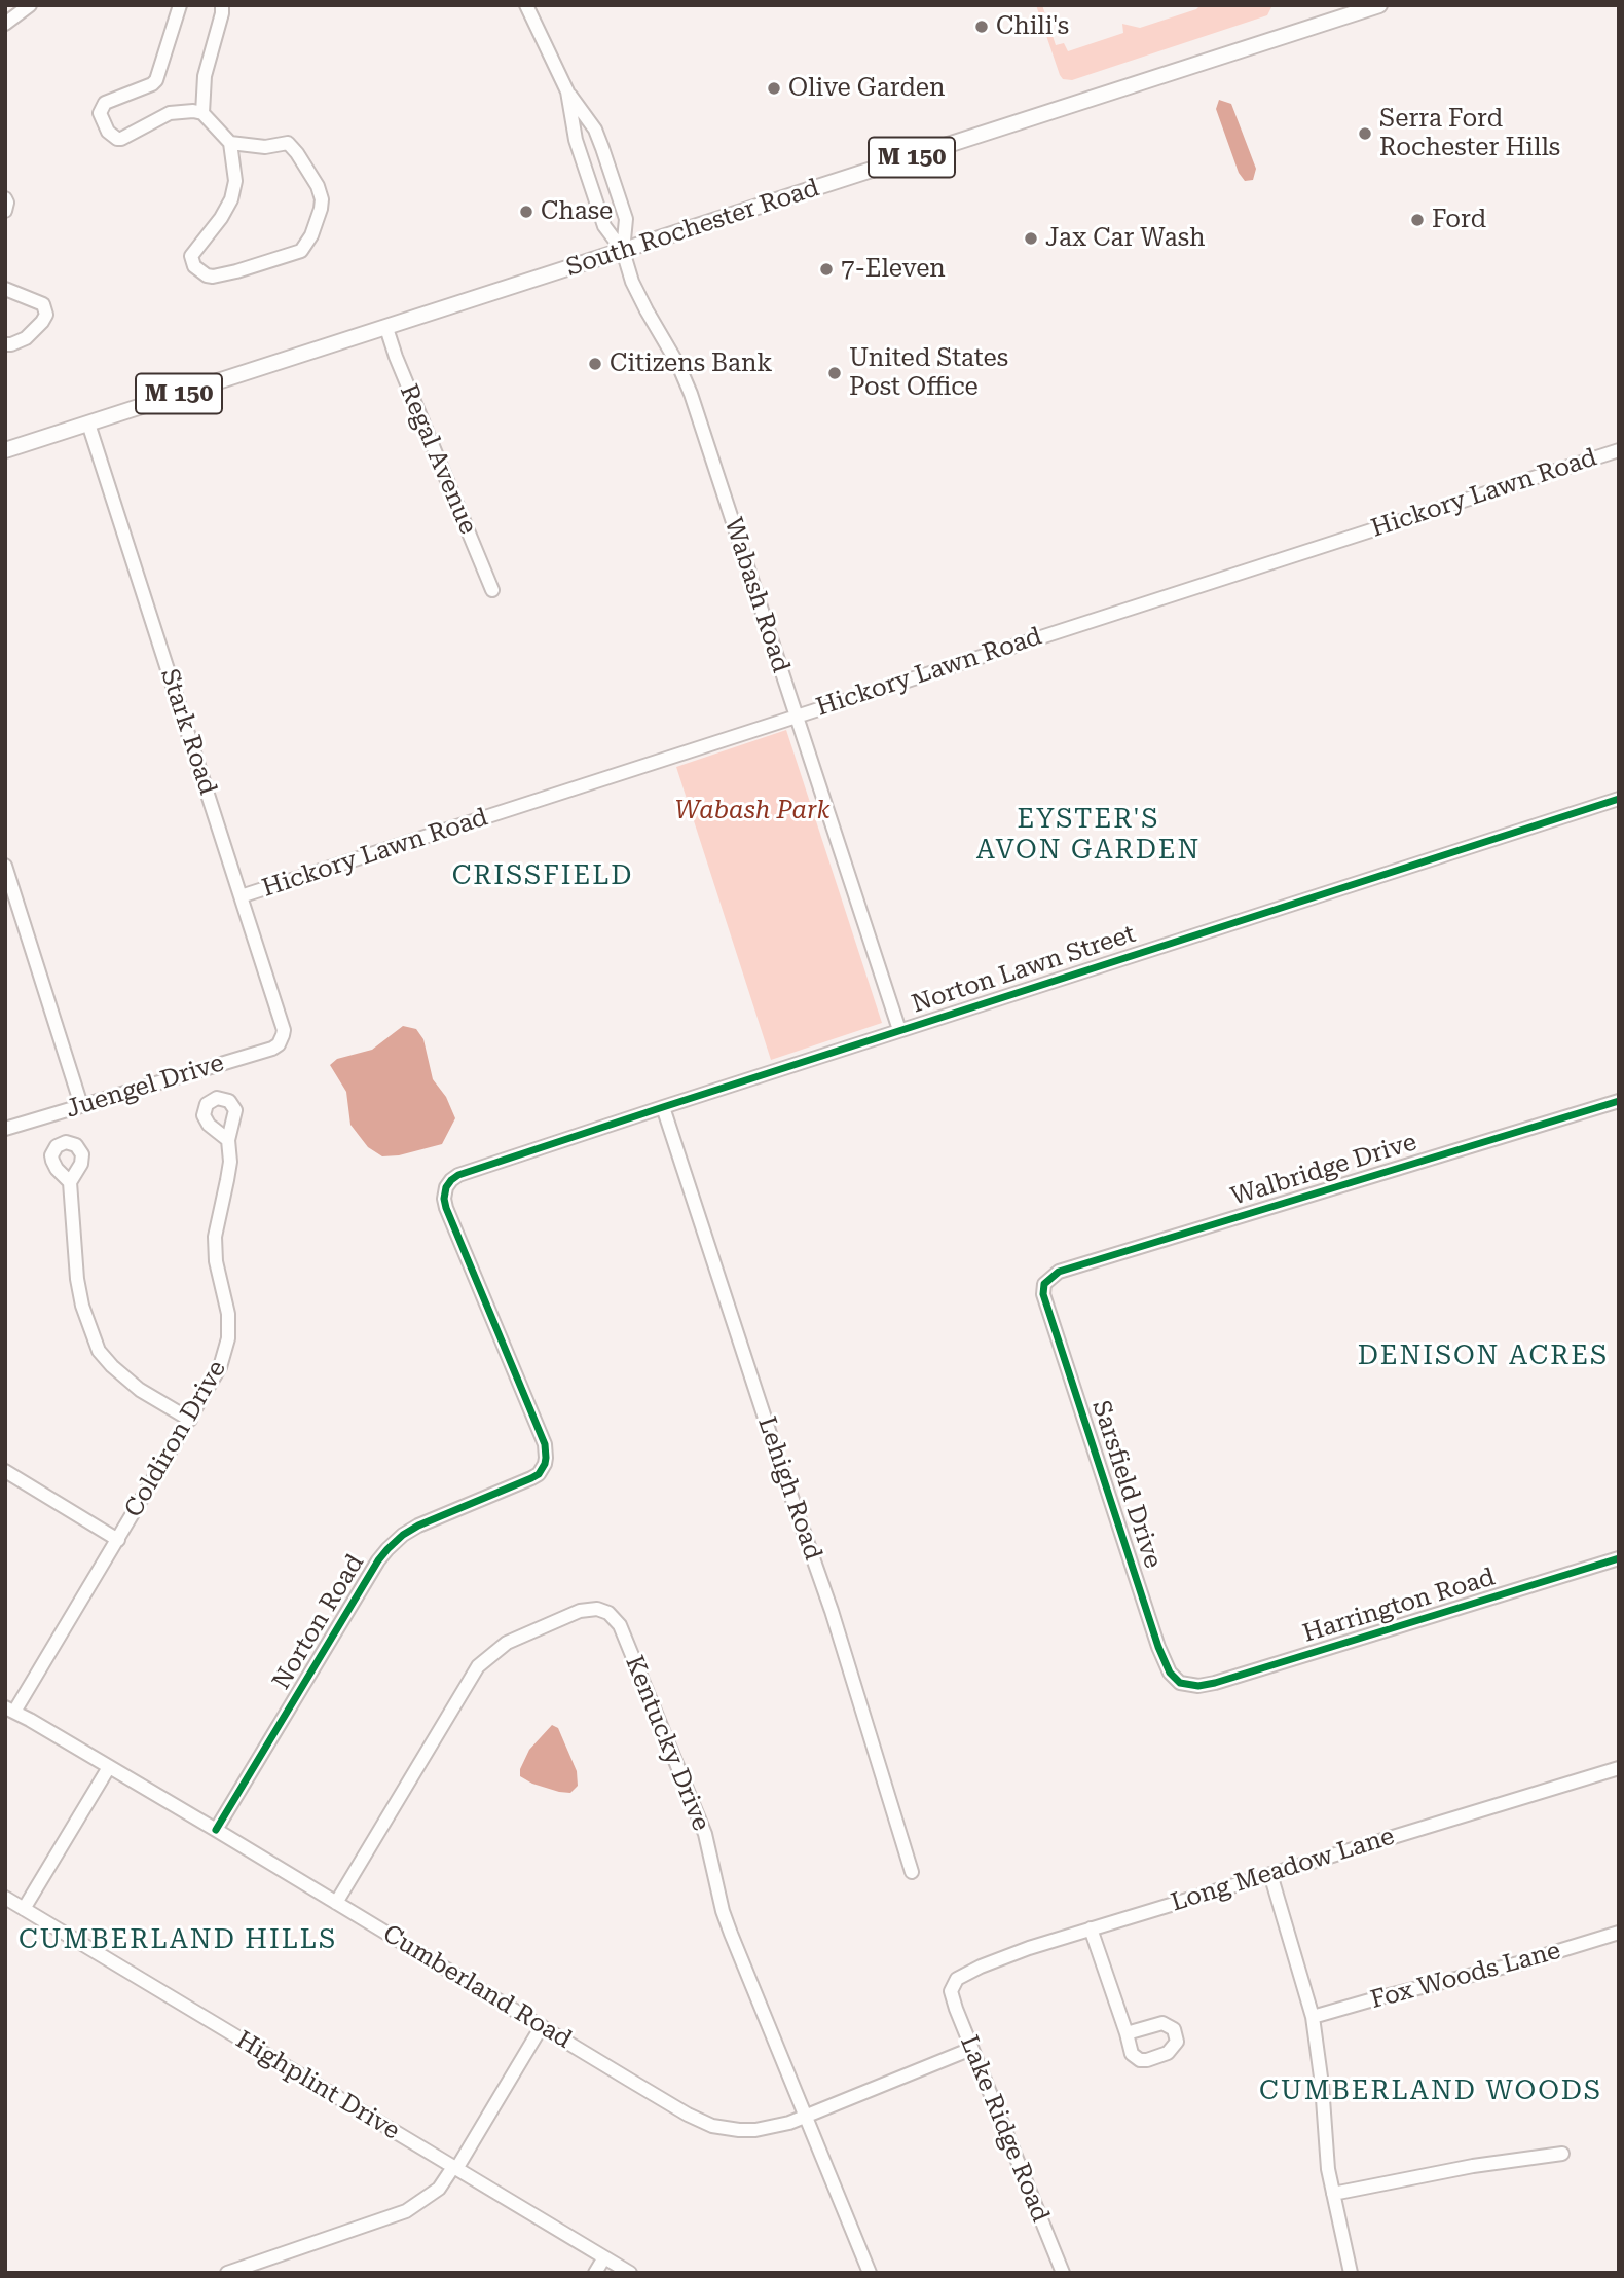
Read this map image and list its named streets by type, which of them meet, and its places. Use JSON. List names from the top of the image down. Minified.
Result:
{"streets":{"main road":["M 150","South Rochester Road"],"street":["Regal Avenue","Hickory Lawn Road","Wabash Road","Stark Road","Norton Lawn Street","Juengel Drive","Walbridge Drive","Coldiron Drive","Sarsfield Drive","Lehigh Road","Harrington Road","Norton Road","Kentucky Drive","Long Meadow Lane","Fox Woods Lane","Cumberland Road","Highplint Drive","Lake Ridge Road"]},"crossings":[["South Rochester Road","Regal Avenue"],["South Rochester Road","Wabash Road"],["South Rochester Road","Stark Road"],["Hickory Lawn Road","Wabash Road"],["Hickory Lawn Road","Stark Road"],["Wabash Road","Norton Lawn Street"],["Stark Road","Juengel Drive"],["Norton Lawn Street","Lehigh Road"],["Norton Lawn Street","Norton Road"],["Walbridge Drive","Sarsfield Drive"],["Coldiron Drive","Cumberland Road"],["Sarsfield Drive","Harrington Road"],["Norton Road","Cumberland Road"],["Kentucky Drive","Cumberland Road"],["Long Meadow Lane","Lake Ridge Road"],["Cumberland Road","Lake Ridge Road"]],"districts":["EYSTER'S AVON GARDEN","CRISSFIELD","DENISON ACRES","CUMBERLAND HILLS","CUMBERLAND WOODS"],"parks":["Wabash Park"],"places":["Chili's","Olive Garden","Serra Ford Rochester Hills","Chase","Ford","Jax Car Wash","7-Eleven","Citizens Bank","United States Post Office"]}
